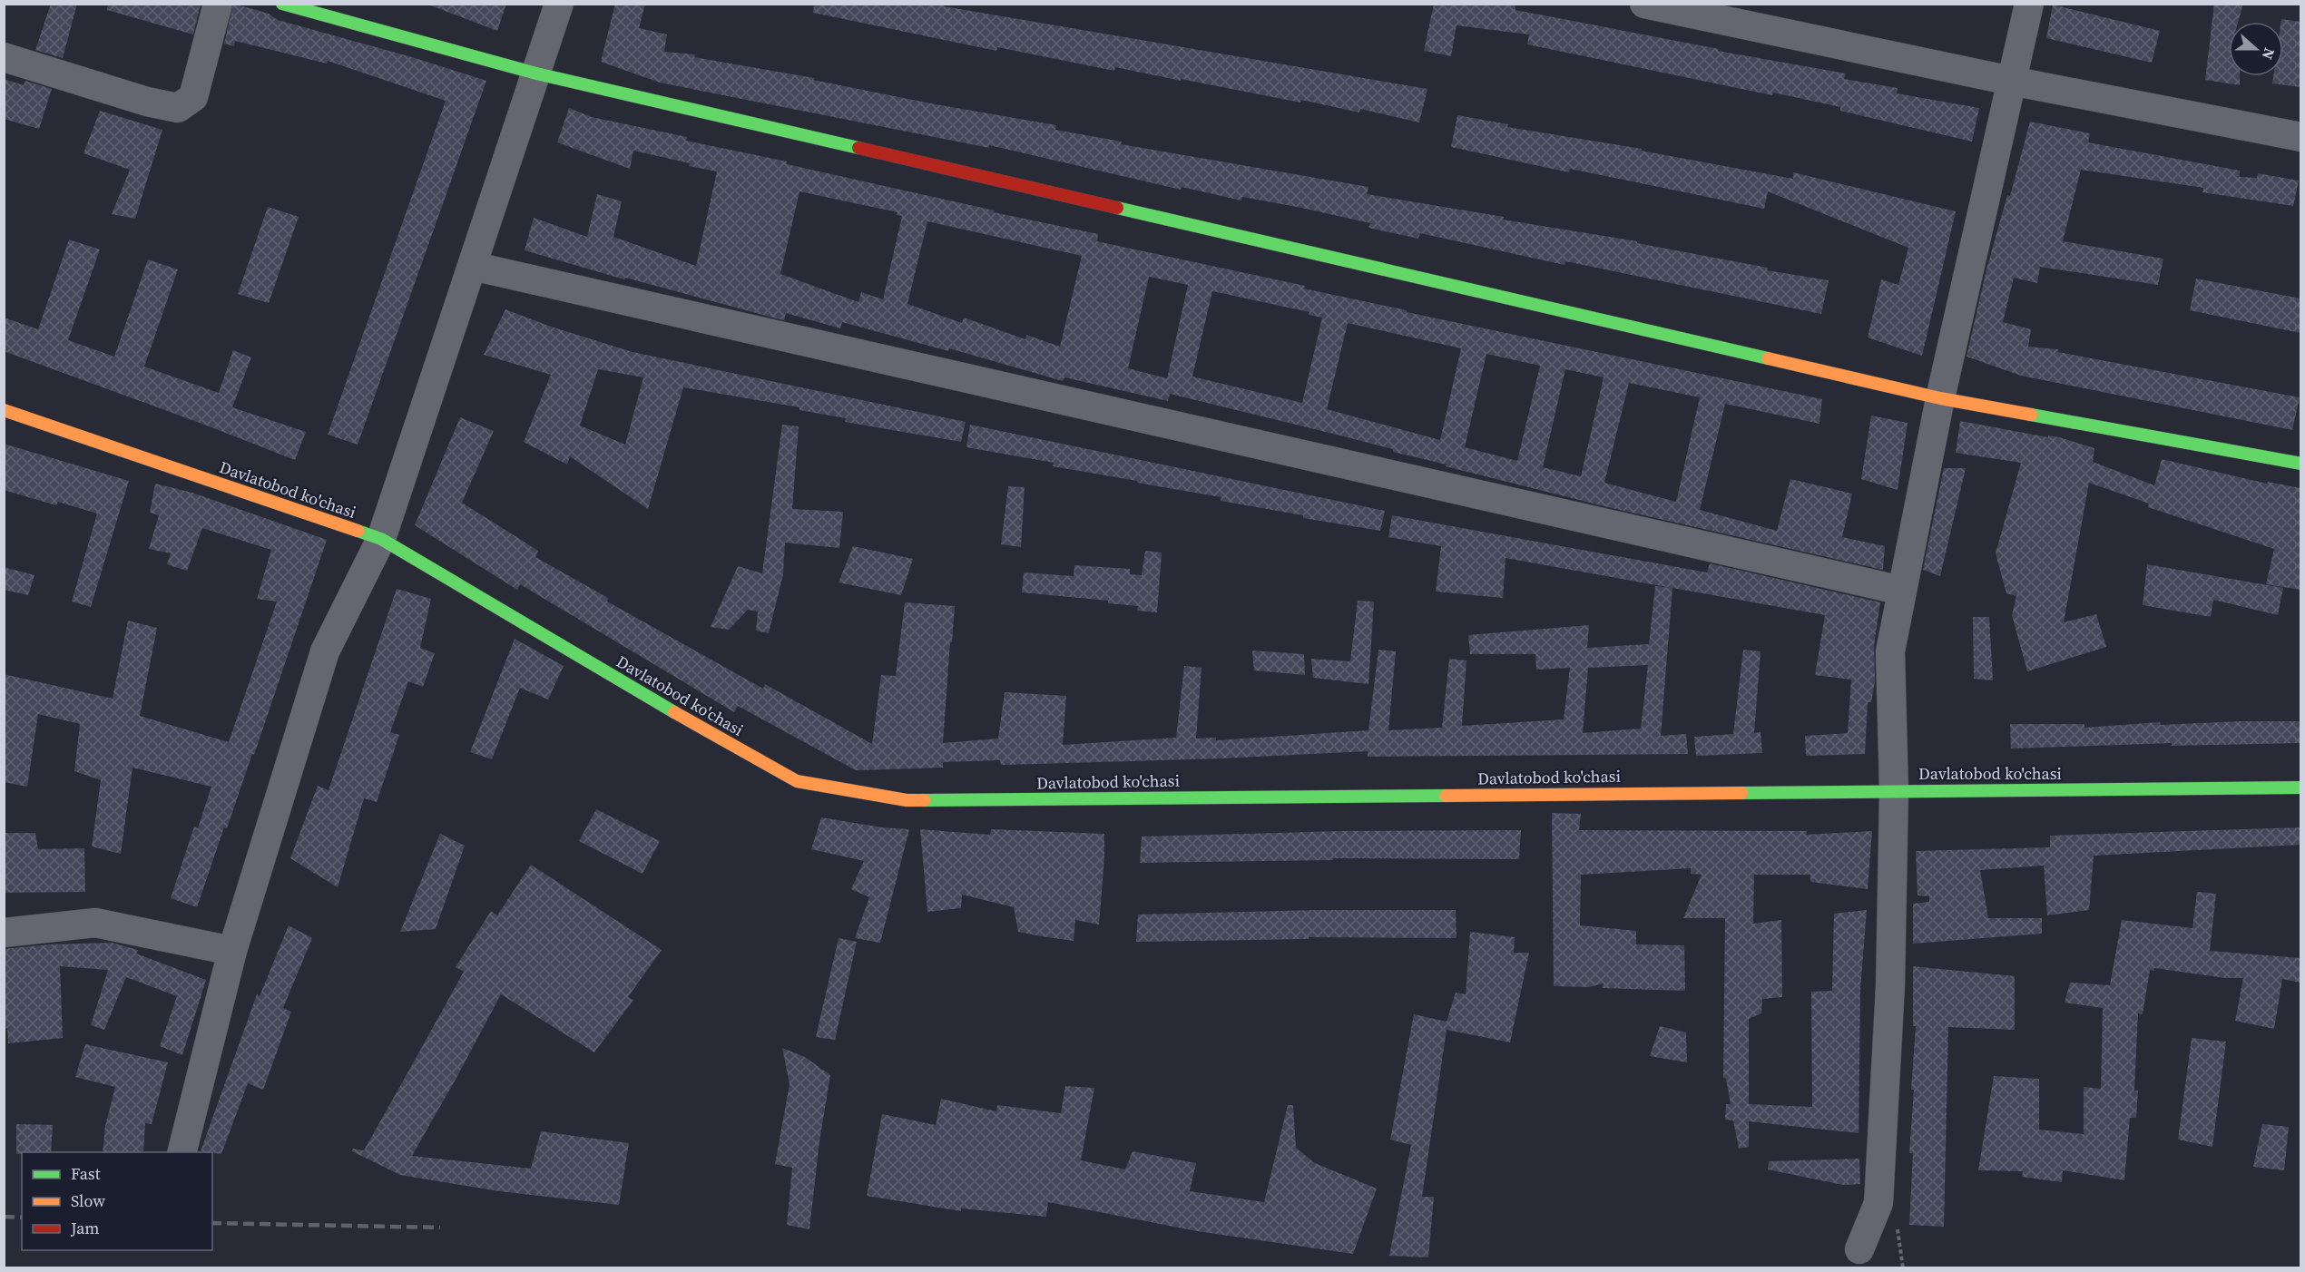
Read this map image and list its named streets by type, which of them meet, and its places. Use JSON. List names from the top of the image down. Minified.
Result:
{"streets":{"street":["Davlatobod ko'chasi"]},"legend":["Fast","Slow","Jam"],"north":"right"}
